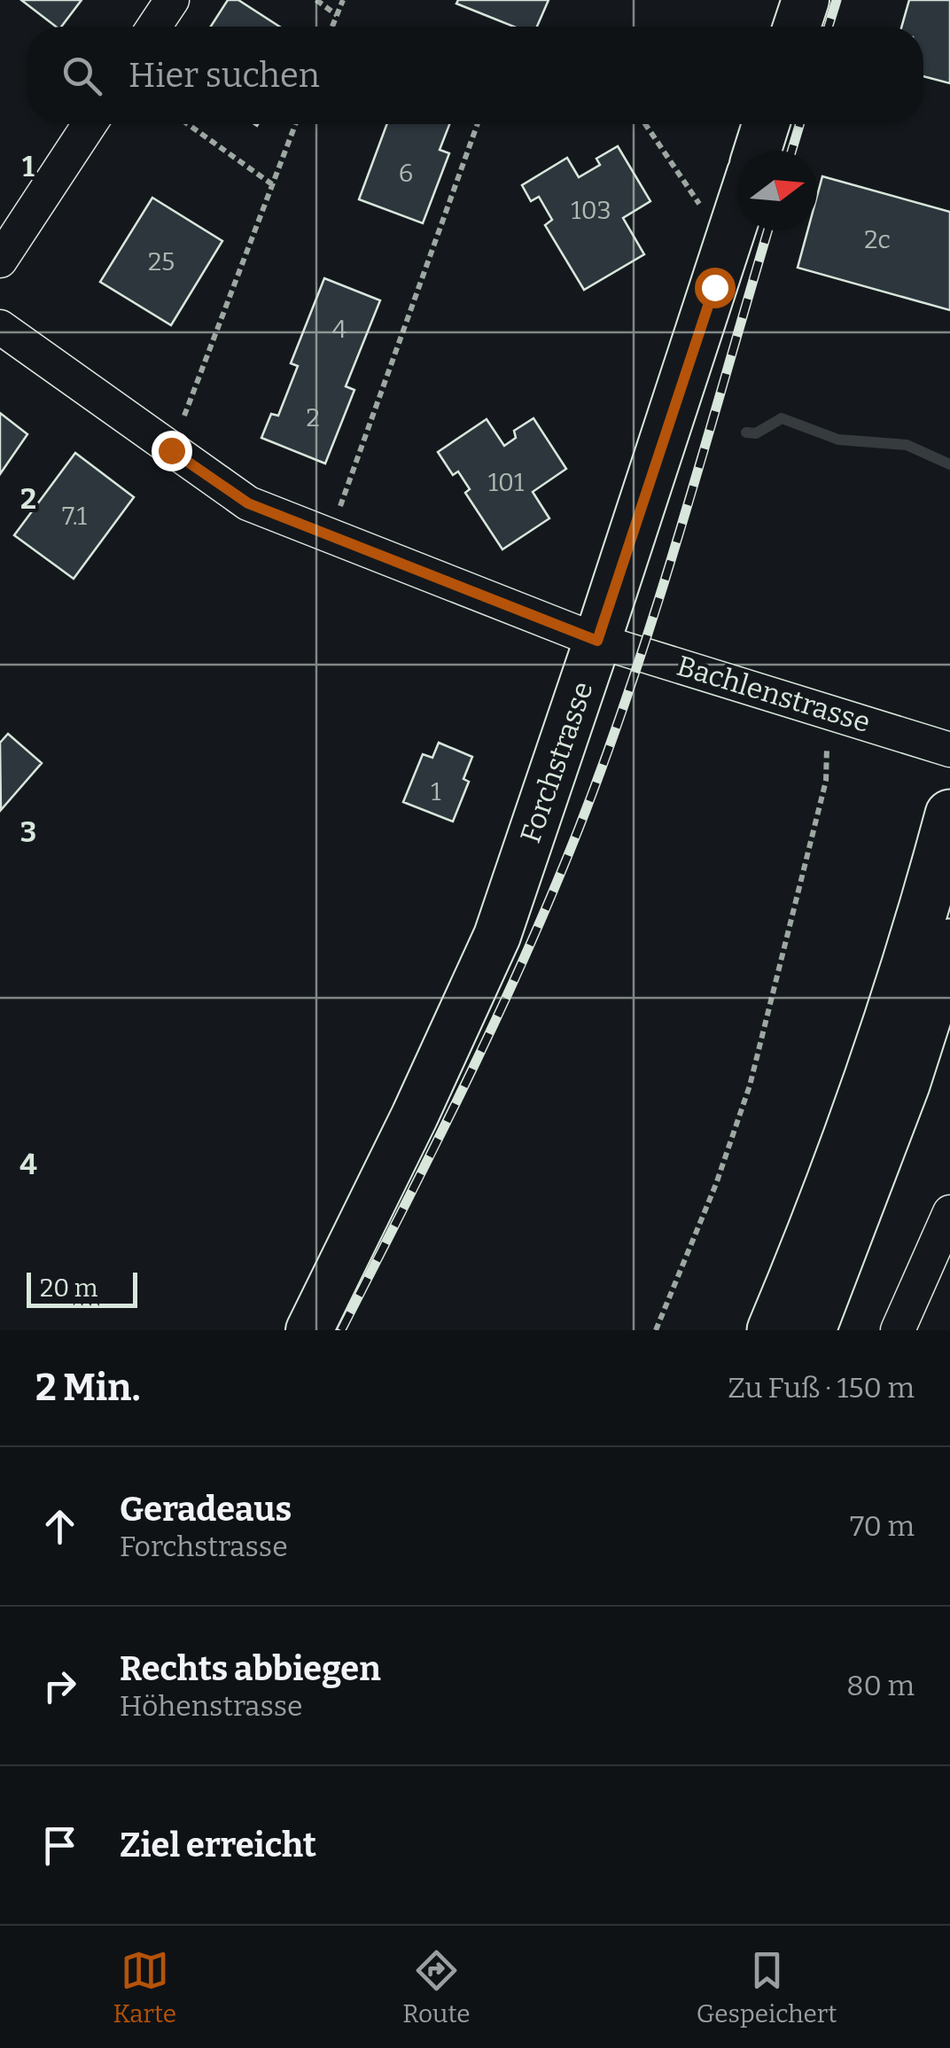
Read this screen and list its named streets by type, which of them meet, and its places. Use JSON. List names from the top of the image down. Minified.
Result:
{"streets":{"main road":["Forchstrasse"],"street":["Bachlenstrasse"]},"crossings":[["Bachlenstrasse","Forchstrasse"]],"house_numbers":["6","103","2c","25","4","2","101","7.1","1"],"scale_bar":"20 m","north":"right","page":{"search":"Hier suchen","scale":"20 m","heading":["2 Min.","Zu Fuß · 150 m"],"list":[["Geradeaus","Forchstrasse","70 m"],["Rechts abbiegen","Höhenstrasse","80 m"],"Ziel erreicht"],"nav":["Karte","Route","Gespeichert"]},"grid":{"rows":["1","2","3","4"]}}
